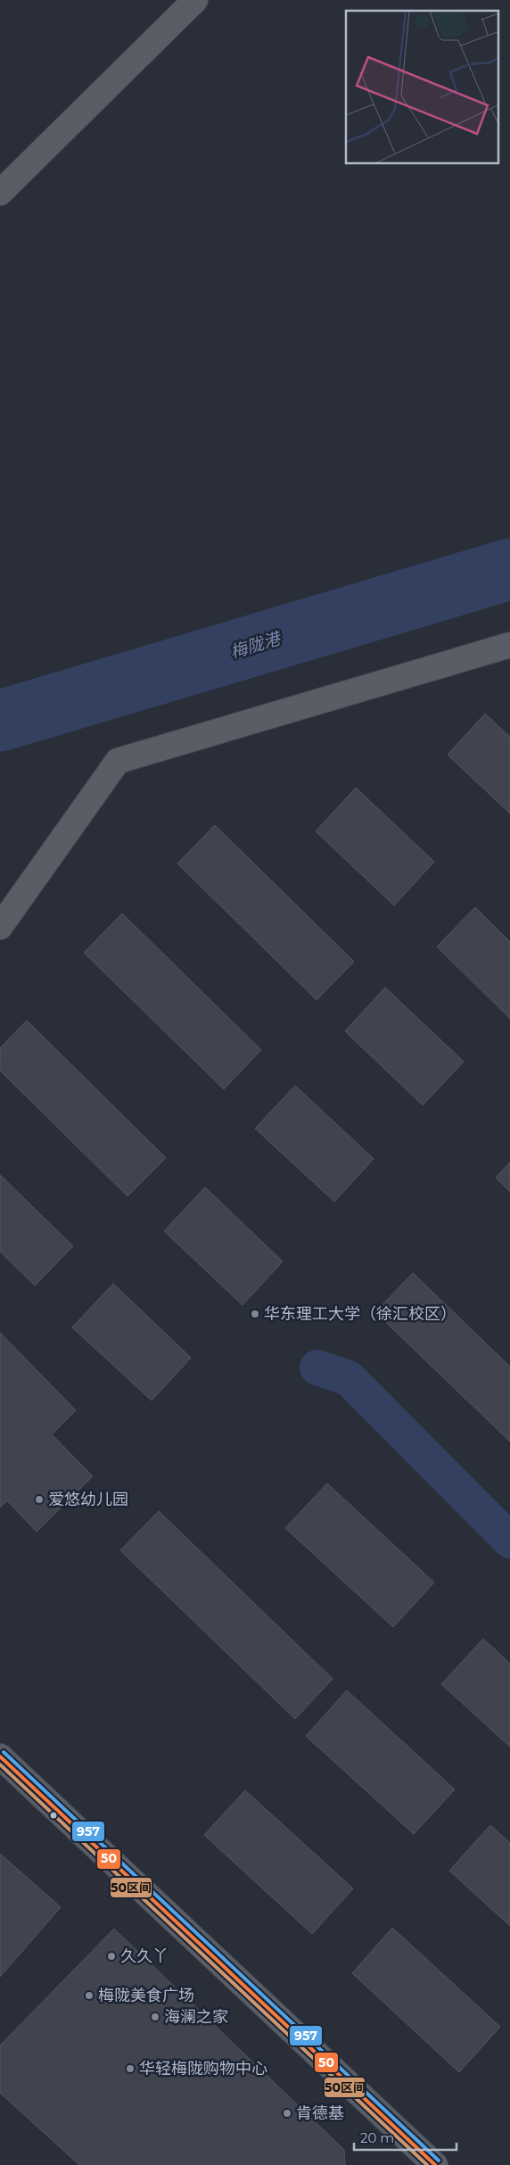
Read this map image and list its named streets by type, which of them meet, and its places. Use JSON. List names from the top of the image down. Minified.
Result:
{"water":["梅陇港"],"places":["华东理工大学（徐汇校区）","爱悠幼儿园","久久丫","梅陇美食广场","海澜之家","华轻梅陇购物中心","肯德基"],"lines":["transit line 957","transit line 50","transit line 50区间"],"scale_bar":"20 m"}
